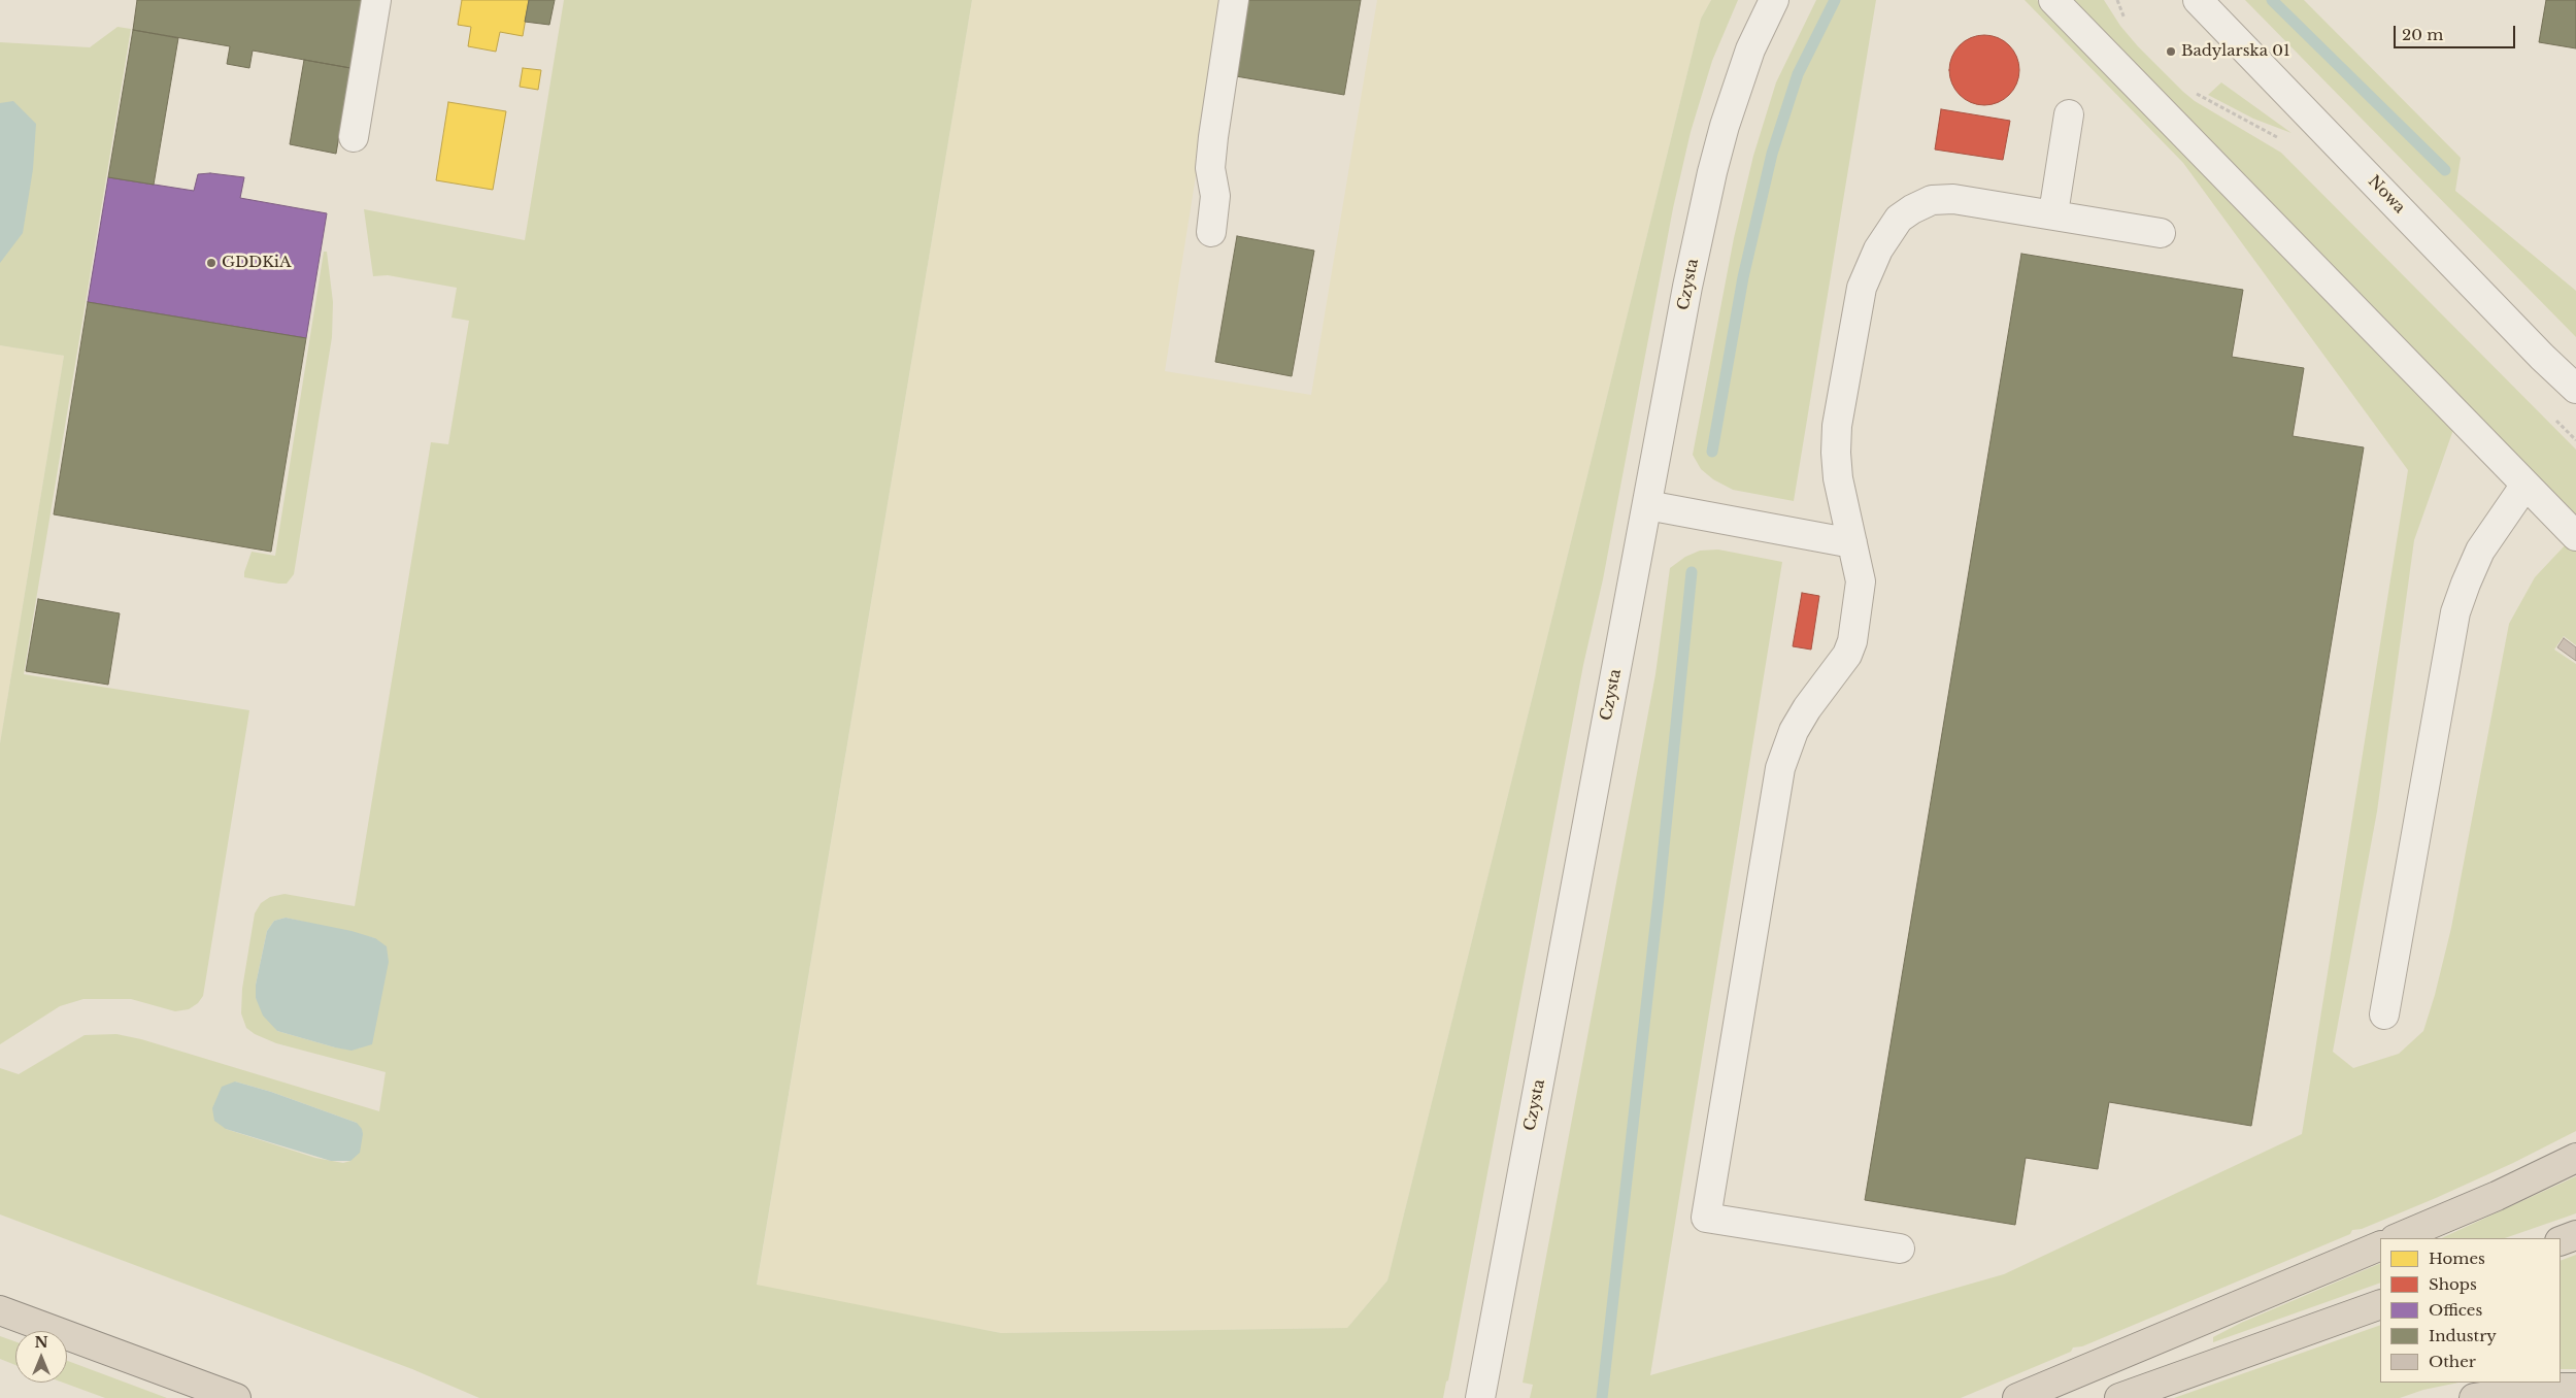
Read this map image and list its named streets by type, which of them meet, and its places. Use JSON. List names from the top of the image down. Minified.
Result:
{"streets":{"street":["Nowa","Czysta"]},"places":["Badylarska 01","GDDKiA"],"legend":["Homes","Shops","Offices","Industry","Other"],"scale_bar":"20 m","north":"top"}
